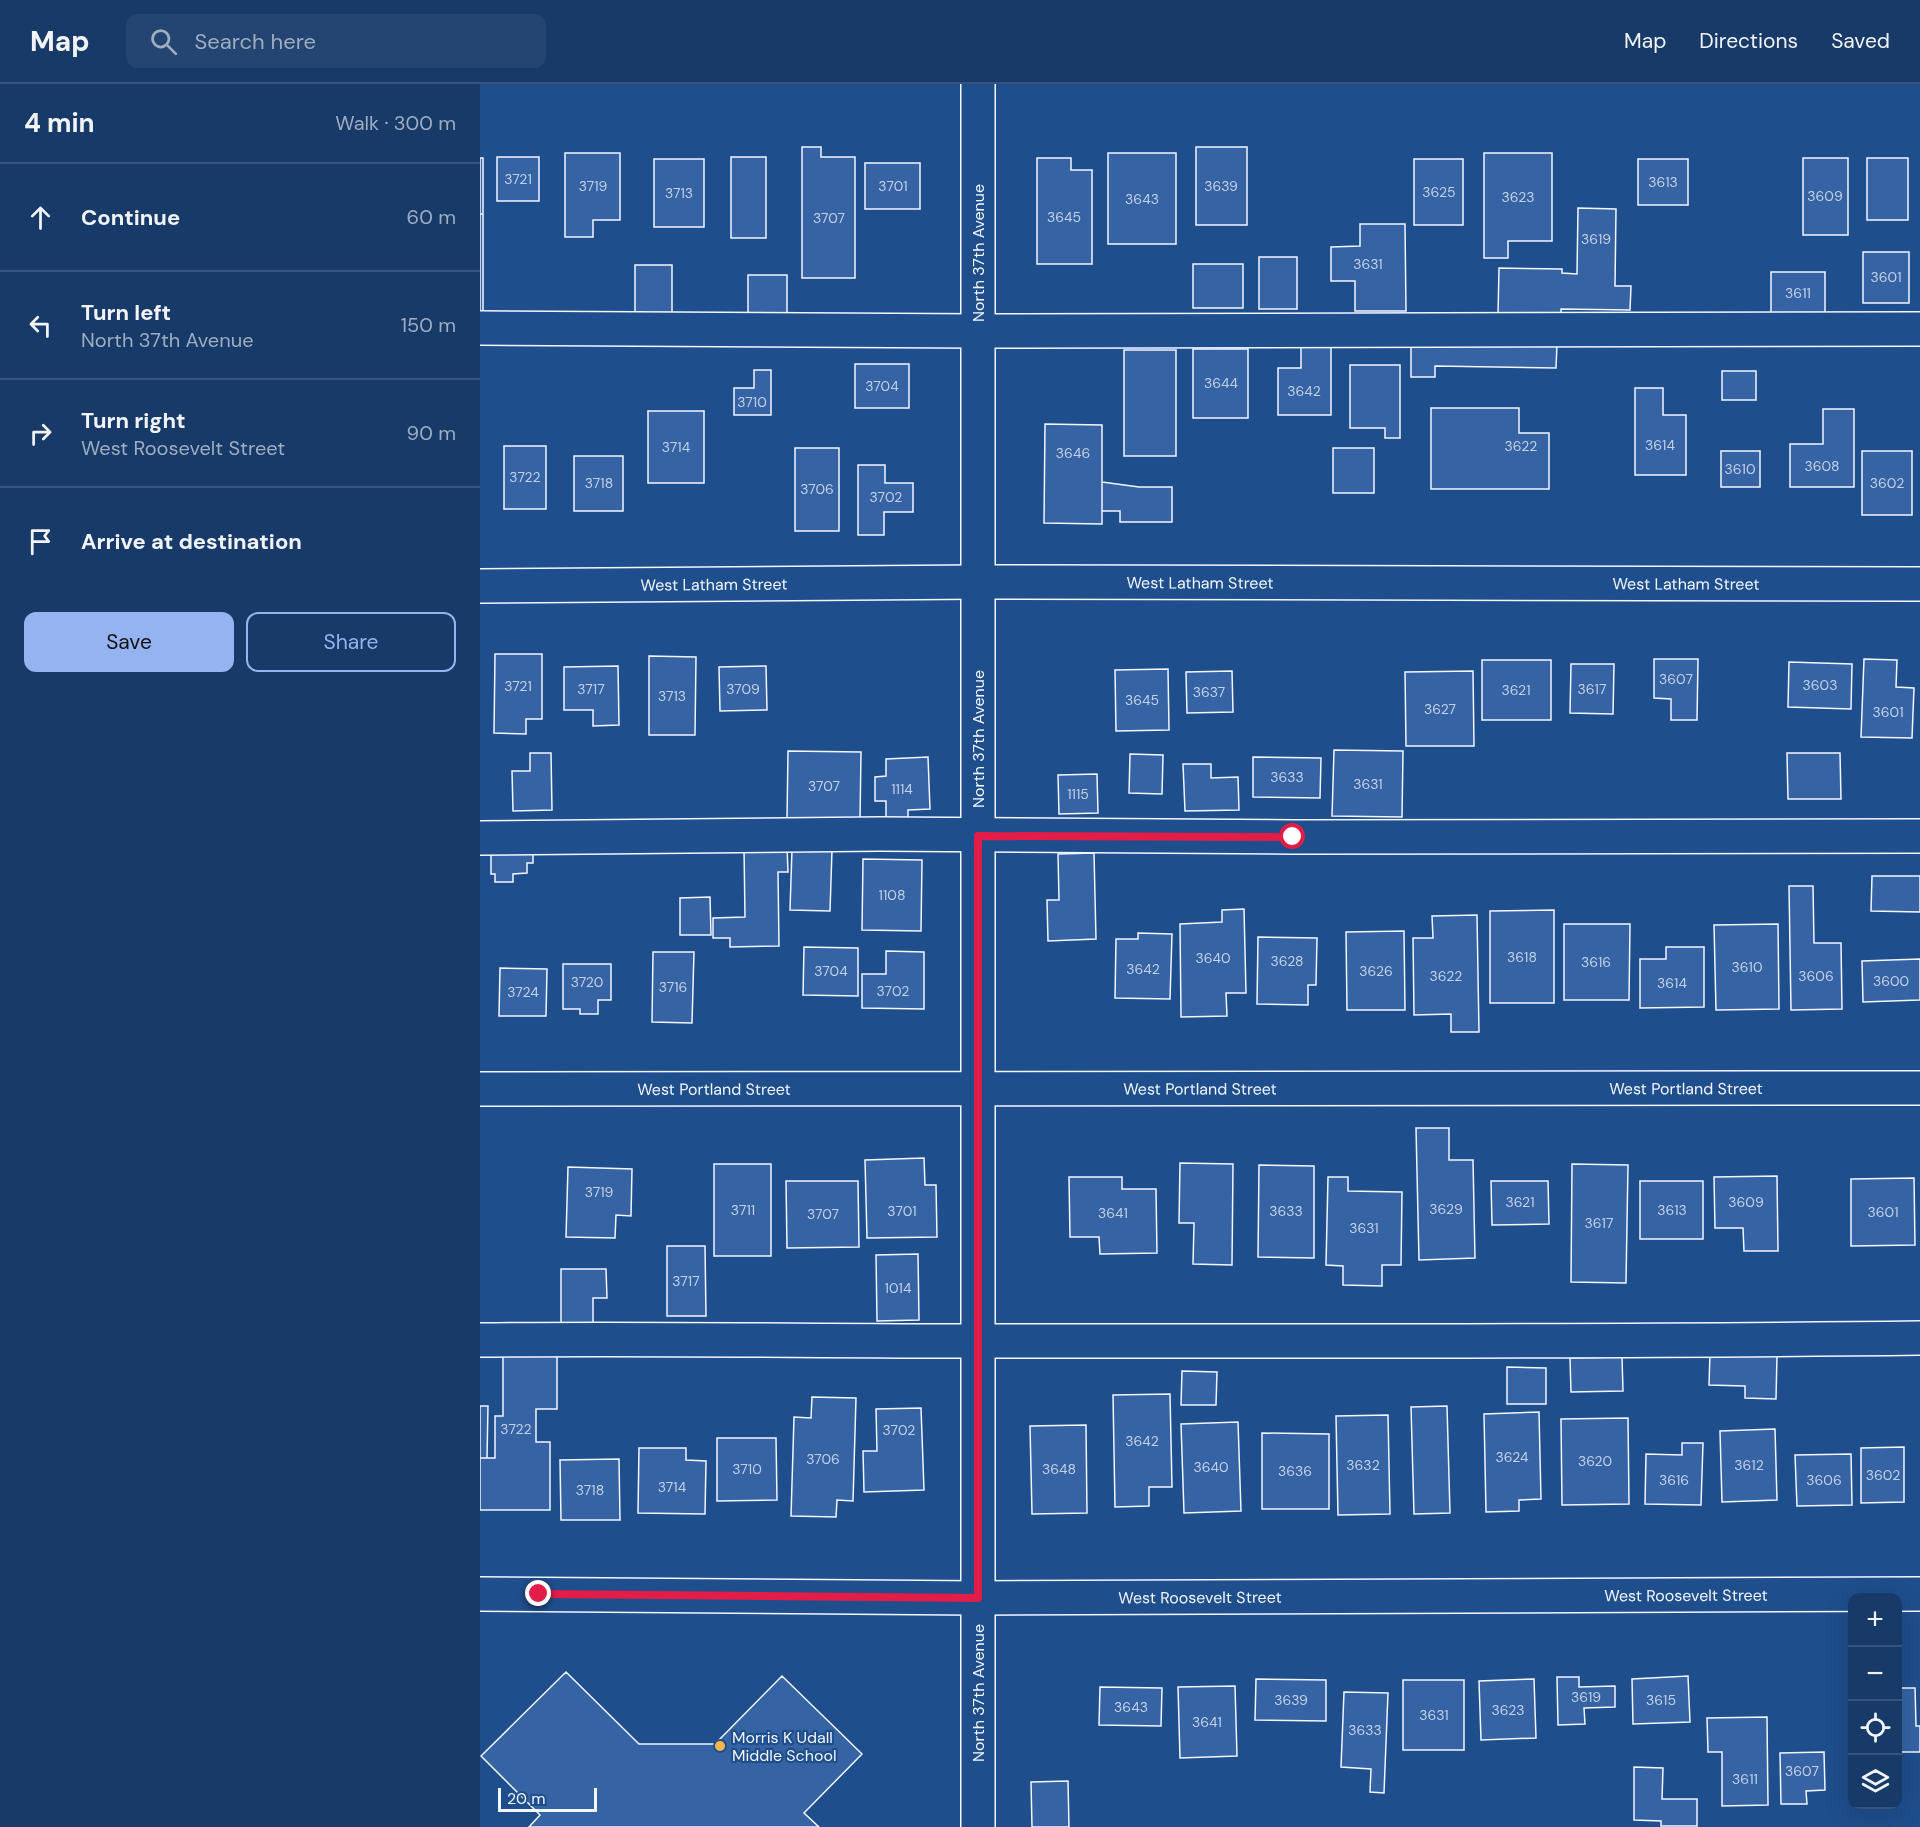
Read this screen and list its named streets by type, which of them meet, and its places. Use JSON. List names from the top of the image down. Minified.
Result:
{"streets":{"street":["North 37th Avenue","West Latham Street","West Portland Street","West Roosevelt Street"]},"crossings":[["North 37th Avenue","West Latham Street"],["North 37th Avenue","West Portland Street"],["North 37th Avenue","West Roosevelt Street"]],"places":["Morris K Udall Middle School"],"house_numbers":["3721","3613","3719","3701","3639","3625","3713","3609","3623","3643","3645","3707","3619","3631","3601","3611","3644","3704","3642","3710","3614","3622","3714","3646","3608","3610","3722","3718","3602","3706","3702","3607","3603","3721","3717","3709","3617","3621","3637","3713","3645","3627","3601","3633","3631","3707","1114","1115","1108","3618","3640","3628","3616","3610","3642","3704","3626","3622","3606","3600","3720","3614","3716","3702","3724","3719","3621","3609","3629","3711","3613","3701","3633","3601","3641","3707","3617","3631","3717","1014","3722","3702","3642","3624","3706","3620","3632","3612","3640","3710","3648","3636","3602","3616","3606","3714","3718","3619","3639","3615","3643","3623","3631","3641","3633","3607","3611"],"scale_bar":"20 m","page":{"header":"Map","search":"Search here","nav":["Map","Directions","Saved"],"heading":["4 min","Walk · 300 m"],"list":[["Continue","60 m"],["Turn left","North 37th Avenue","150 m"],["Turn right","West Roosevelt Street","90 m"],"Arrive at destination"],"buttons":["Save","Share"],"map_buttons":["+","−"],"scale":"20 m"}}
